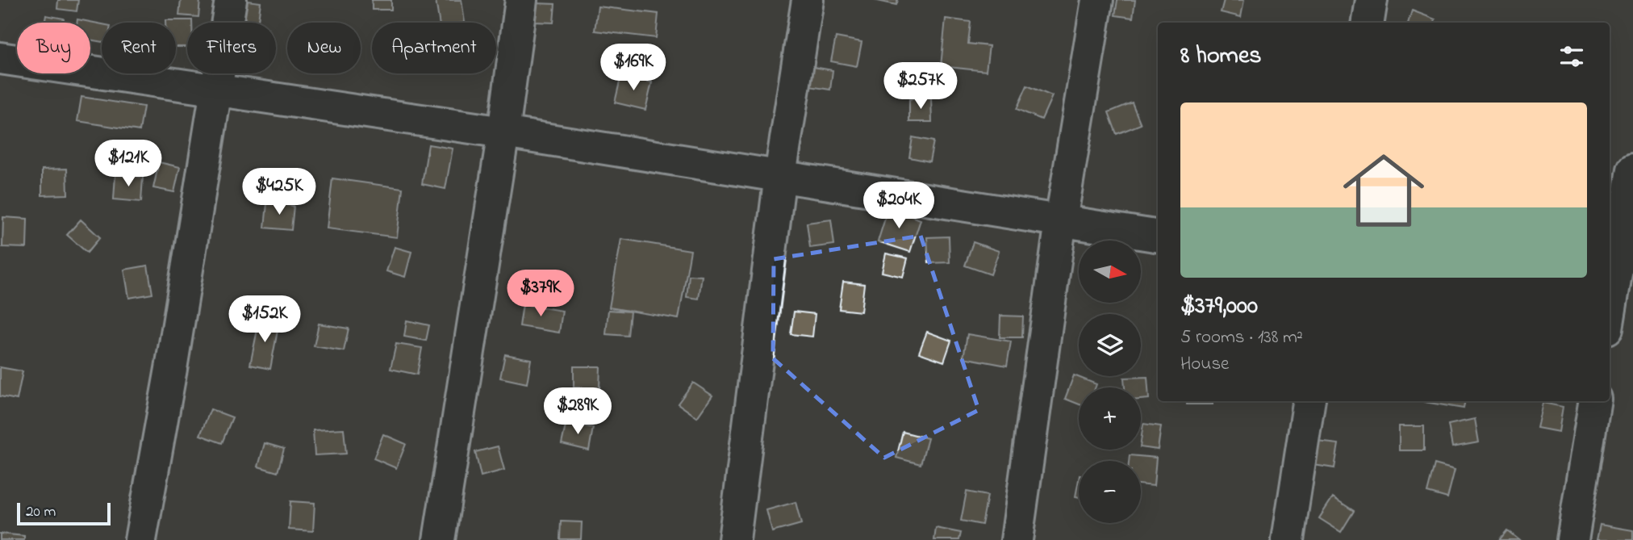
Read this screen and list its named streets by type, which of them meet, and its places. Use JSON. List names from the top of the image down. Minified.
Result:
{"scale_bar":"20 m","north":"right","page":{"chip":["Buy","Rent","Filters","New","Apartment"],"heading":"8 homes","price":["$169K","$257K","$121K","$425K","$204K","$379K","$152K","$289K"],"list":[{"name":"$379,000","note":"5 rooms · 138 m² · House"}],"map_buttons":["+","−"],"scale":"20 m"}}
